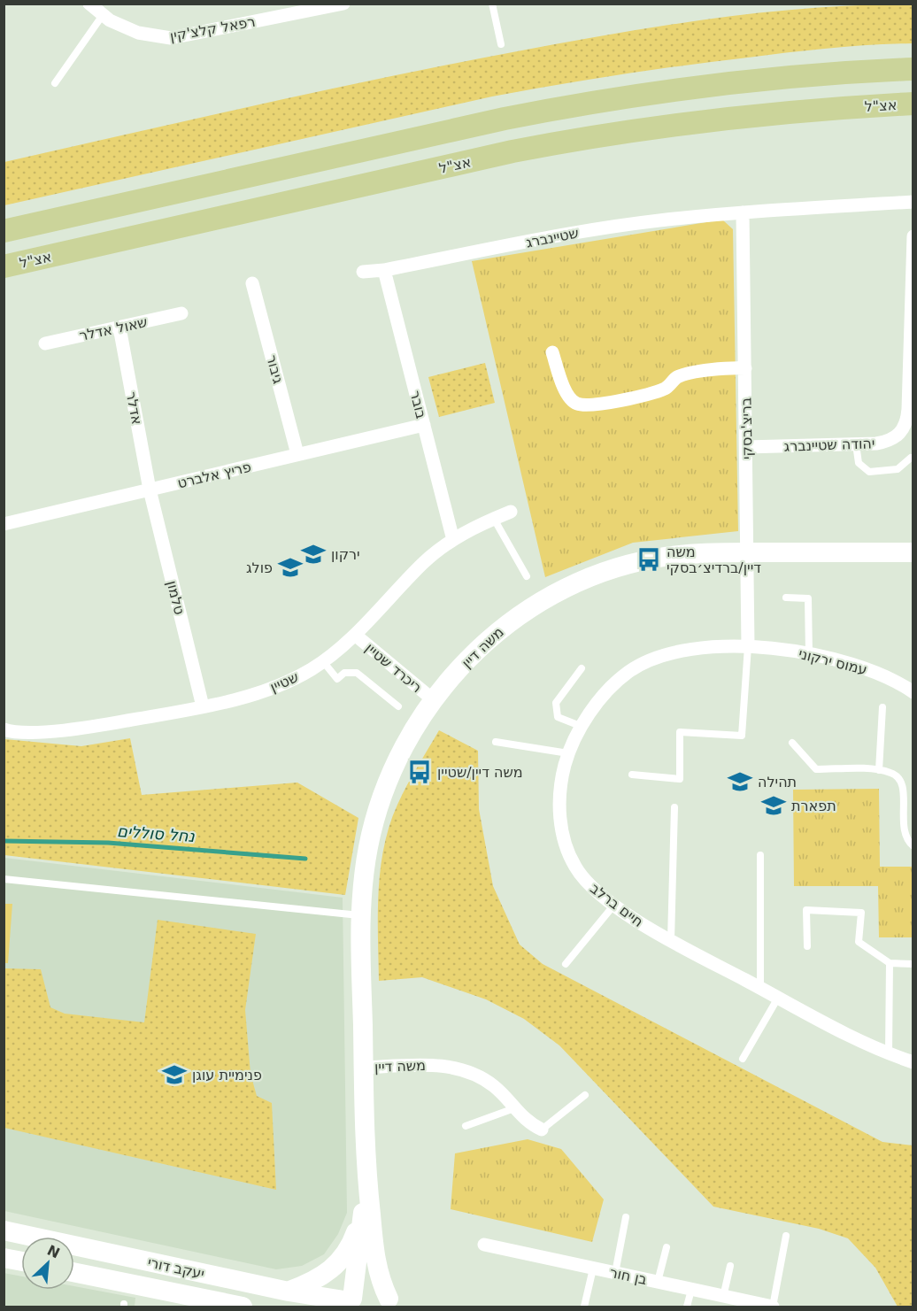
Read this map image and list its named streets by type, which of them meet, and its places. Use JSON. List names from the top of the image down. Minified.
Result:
{"streets":{"main road":["אצ\"ל"],"street":["רפאל קלצ'קין","שטיינברג","שאול אדלר","גיבור","בובר","אדלר","בריצ'בסקי","יהודה שטיינברג","פריץ אלברט","טלמון","משה דיין","עמוס ירקוני","ריכרד שטיין","שטיין","חיים ברלב","יעקב דורי","בן חור"]},"crossings":[["שטיינברג","בובר"],["שטיינברג","בריצ'בסקי"],["שאול אדלר","אדלר"],["גיבור","פריץ אלברט"],["בובר","פריץ אלברט"],["בובר","שטיין"],["אדלר","פריץ אלברט"],["אדלר","טלמון"],["בריצ'בסקי","יהודה שטיינברג"],["בריצ'בסקי","משה דיין"],["בריצ'בסקי","עמוס ירקוני"],["בריצ'בסקי","חיים ברלב"],["פריץ אלברט","טלמון"],["טלמון","שטיין"],["משה דיין","ריכרד שטיין"],["משה דיין","יעקב דורי"],["עמוס ירקוני","חיים ברלב"],["ריכרד שטיין","שטיין"]],"water":["נחל סוללים"],"places":{"school or university":["ירקון","פולג","תהילה","תפארת","פנימיית עוגן"],"bus stop":["משה דיין/ברדיצ׳בסקי","משה דיין/שטיין"]},"north":"top right"}
